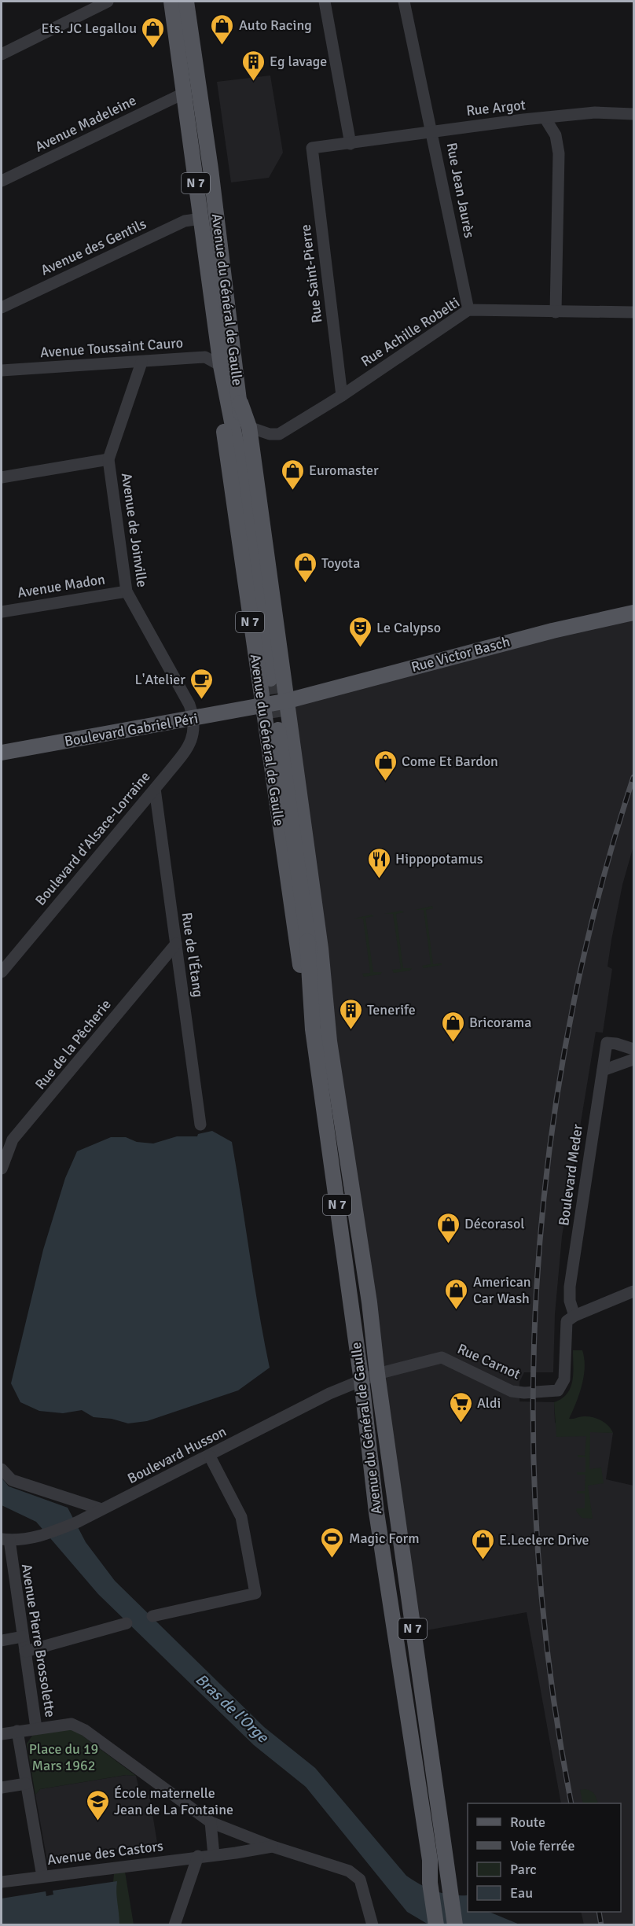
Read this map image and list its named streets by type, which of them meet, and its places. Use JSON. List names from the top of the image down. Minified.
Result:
{"streets":{"main road":["N 7","Avenue du Général de Gaulle","Rue Victor Basch","Boulevard Gabriel Péri"],"street":["Rue Argot","Avenue Madeleine","Rue Jean Jaurès","Avenue des Gentils","Rue Saint-Pierre","Rue Achille Robelti","Avenue Toussaint Cauro","Avenue de Joinville","Avenue Madon","Boulevard d'Alsace-Lorraine","Rue de l'Étang","Rue de la Pêcherie","Boulevard Meder","Rue Carnot","Boulevard Husson","Avenue Pierre Brossolette","Avenue des Castors"]},"crossings":[["Rue Argot","Rue Jean Jaurès"],["Rue Argot","Rue Saint-Pierre"],["Rue Argot","Rue Achille Robelti"],["Avenue Madeleine","Avenue du Général de Gaulle"],["Rue Jean Jaurès","Rue Achille Robelti"],["Avenue des Gentils","Avenue du Général de Gaulle"],["Rue Saint-Pierre","Rue Achille Robelti"],["Avenue du Général de Gaulle","Rue Achille Robelti"],["Avenue du Général de Gaulle","Avenue Toussaint Cauro"],["Avenue du Général de Gaulle","Rue Victor Basch"],["Avenue du Général de Gaulle","Boulevard Gabriel Péri"],["Avenue du Général de Gaulle","Rue Carnot"],["Avenue du Général de Gaulle","Boulevard Husson"],["Avenue Toussaint Cauro","Avenue de Joinville"],["Avenue de Joinville","Avenue Madon"],["Avenue de Joinville","Boulevard Gabriel Péri"],["Avenue de Joinville","Boulevard d'Alsace-Lorraine"],["Rue Victor Basch","Boulevard Gabriel Péri"],["Boulevard Gabriel Péri","Boulevard d'Alsace-Lorraine"],["Boulevard d'Alsace-Lorraine","Rue de l'Étang"],["Rue de l'Étang","Rue de la Pêcherie"],["Boulevard Meder","Rue Carnot"],["Rue Carnot","Boulevard Husson"],["Boulevard Husson","Avenue Pierre Brossolette"],["Avenue Pierre Brossolette","Avenue des Castors"]],"water":["Bras de l'Orge"],"parks":["Place du 19 Mars 1962"],"places":{"shop":["Auto Racing","Ets. JC Legallou","Euromaster","Toyota","Come Et Bardon","Bricorama","Décorasol","American Car Wash","E.Leclerc Drive"],"building":["Eg lavage","Tenerife"],"theatre":["Le Calypso"],"cafe":["L'Atelier"],"restaurant":["Hippopotamus"],"supermarket":["Aldi"],"sports":["Magic Form"],"school or university":["École maternelle Jean de La Fontaine"]},"legend":["Route","Voie ferrée","Parc","Eau"]}
